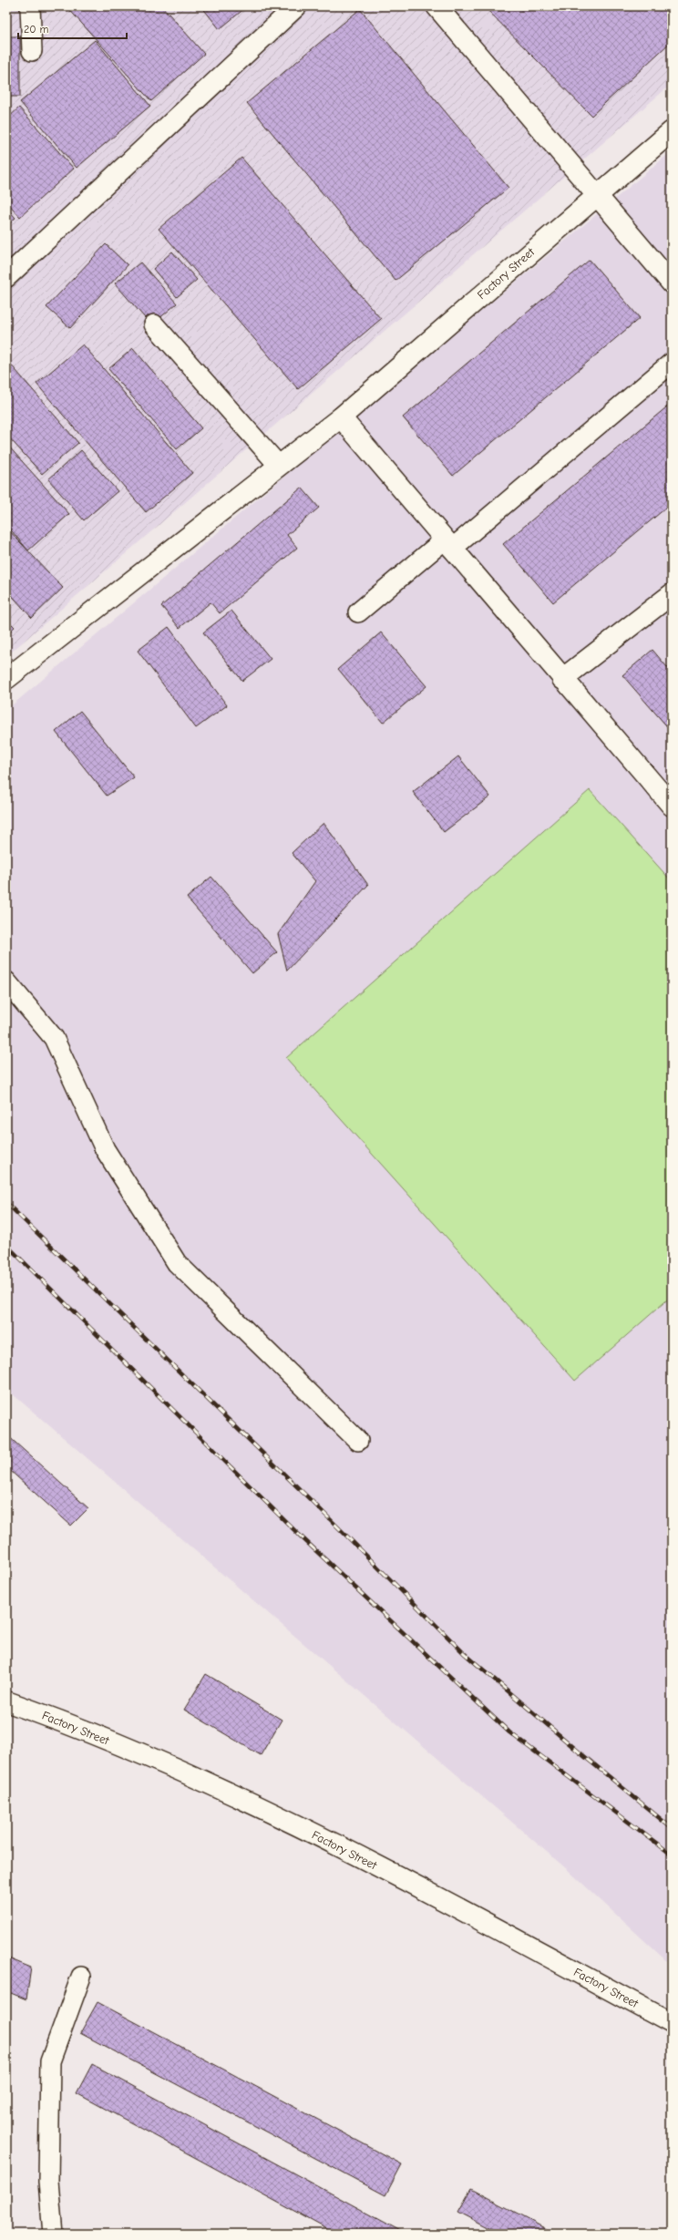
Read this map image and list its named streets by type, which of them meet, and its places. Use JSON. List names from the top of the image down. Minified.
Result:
{"streets":{"street":["Factory Street"]},"scale_bar":"20 m"}
